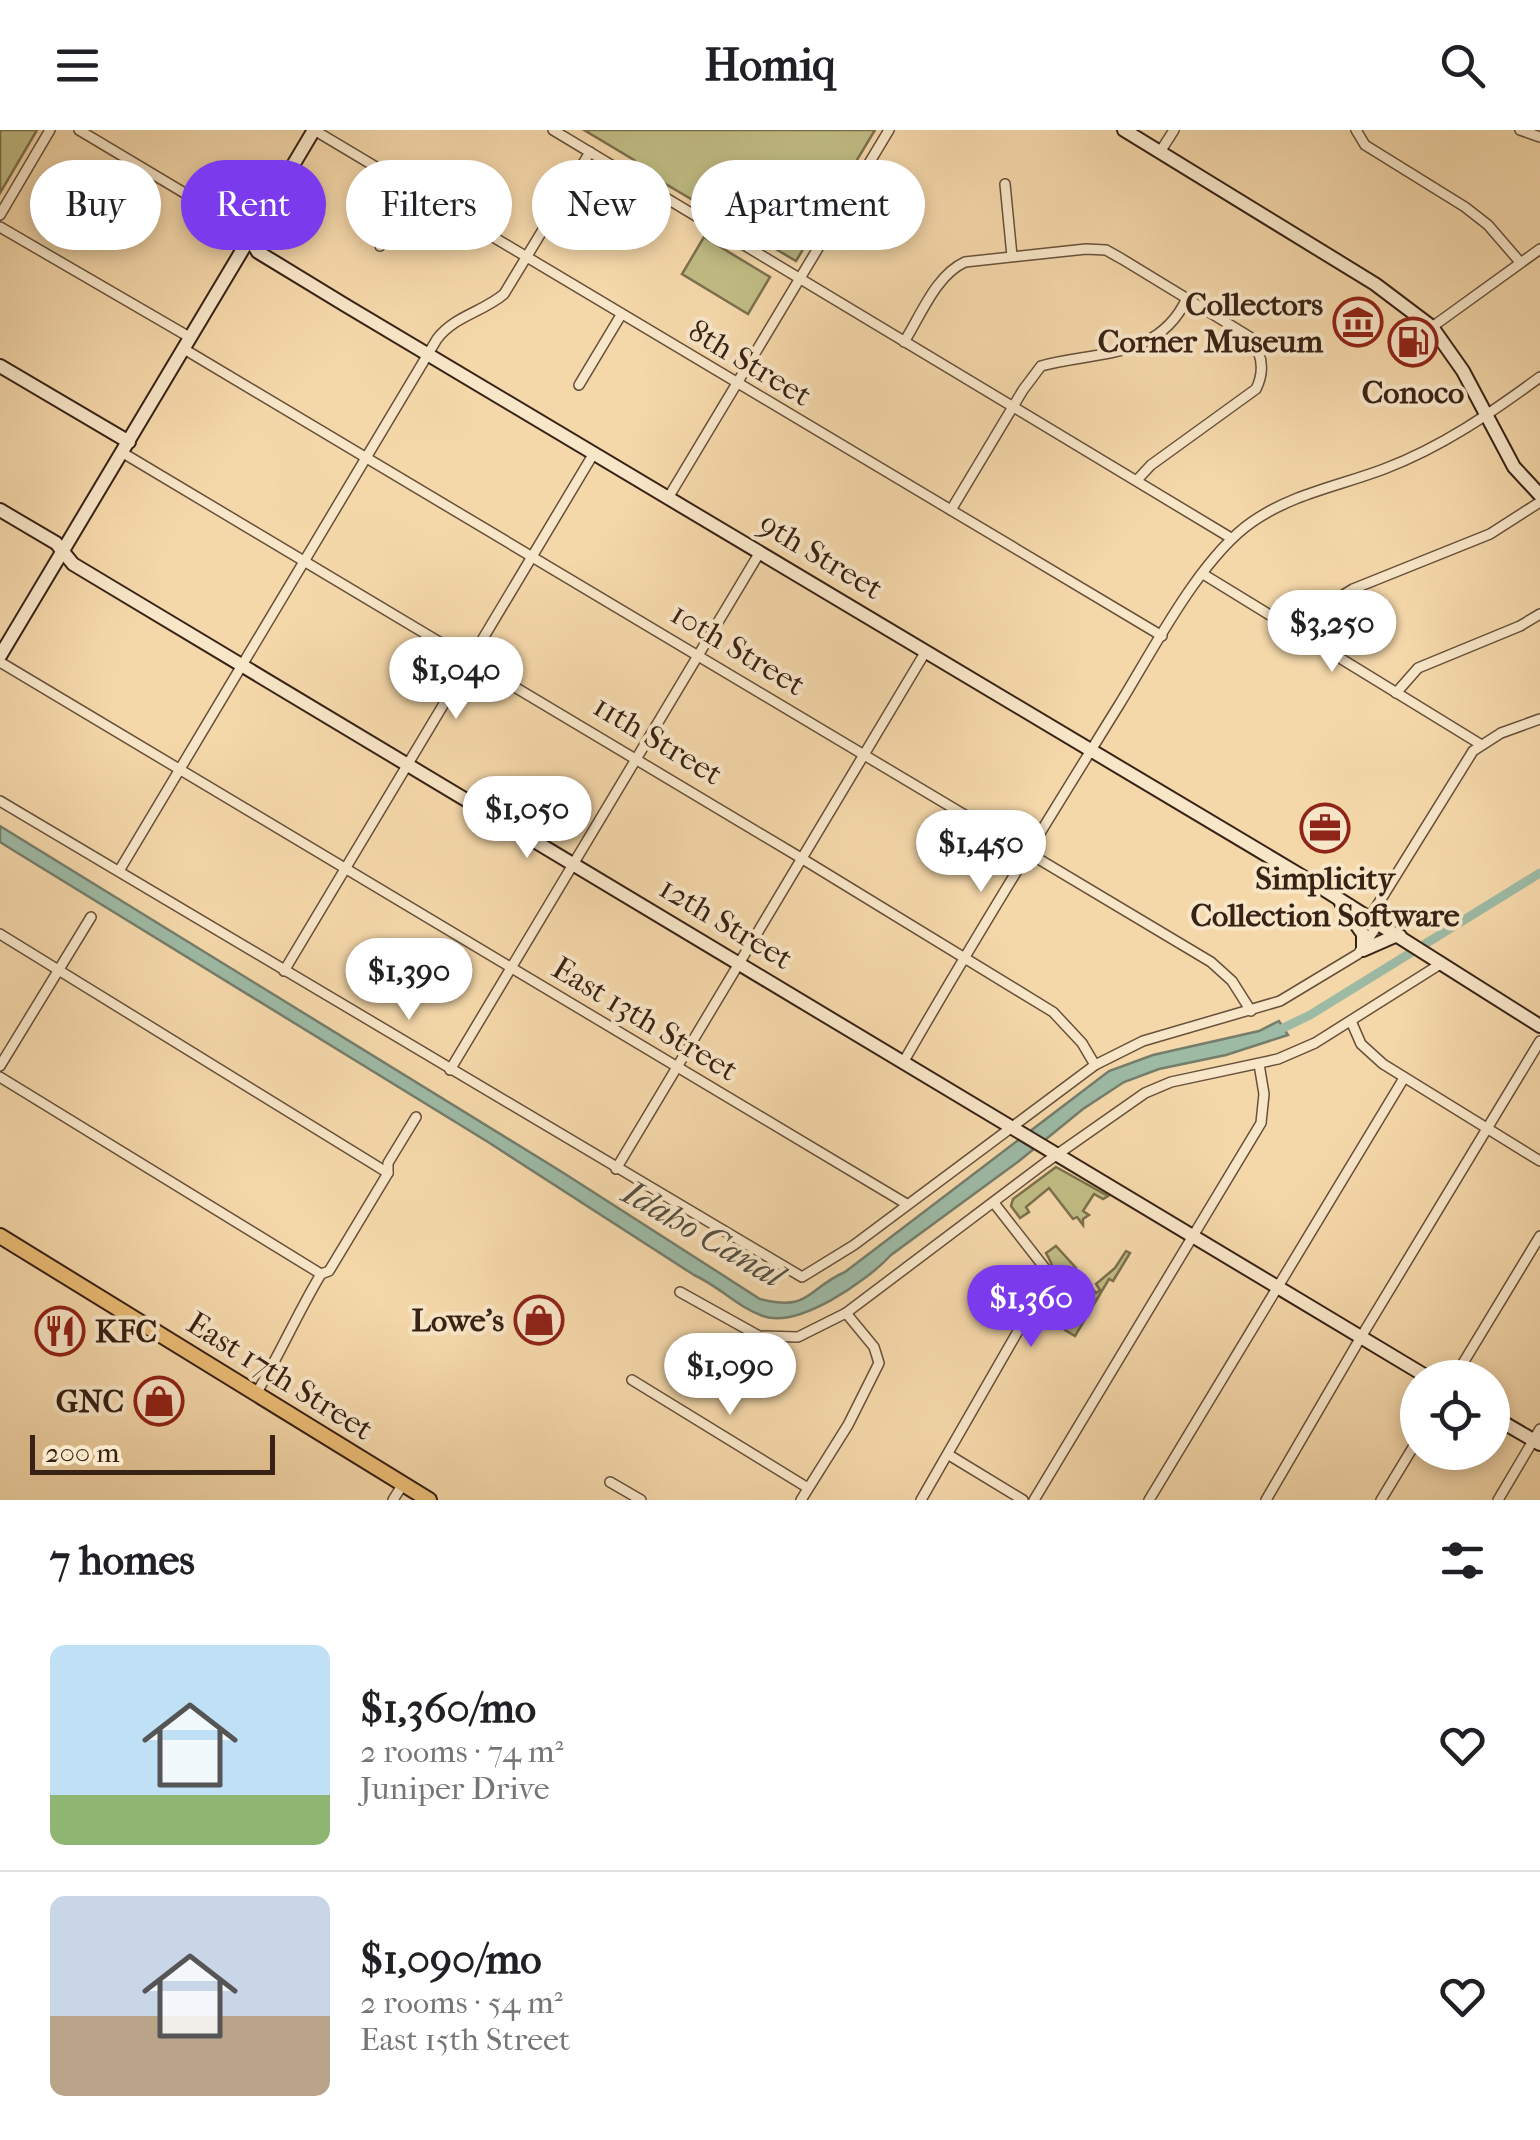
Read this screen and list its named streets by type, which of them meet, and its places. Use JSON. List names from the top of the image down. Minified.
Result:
{"streets":{"main road":["East 17th Street"],"street":["8th Street","9th Street","10th Street","11th Street","12th Street","East 13th Street"]},"water":["Idaho Canal"],"places":{"museum":["Collectors Corner Museum"],"fuel station":["Conoco"],"office":["Simplicity Collection Software"],"shop":["Lowe's","GNC"],"restaurant":["KFC"]},"scale_bar":"200 m","page":{"header":"Homiq","chip":["Buy","Rent","Filters","New","Apartment"],"price":["$3,250","$1,040","$1,050","$1,450","$1,390","$1,360","$1,090"],"scale":"200 m","heading":"7 homes","list":[{"name":"$1,360/mo","note":"2 rooms · 74 m² · Juniper Drive"},{"name":"$1,090/mo","note":"2 rooms · 54 m² · East 15th Street"}]}}
